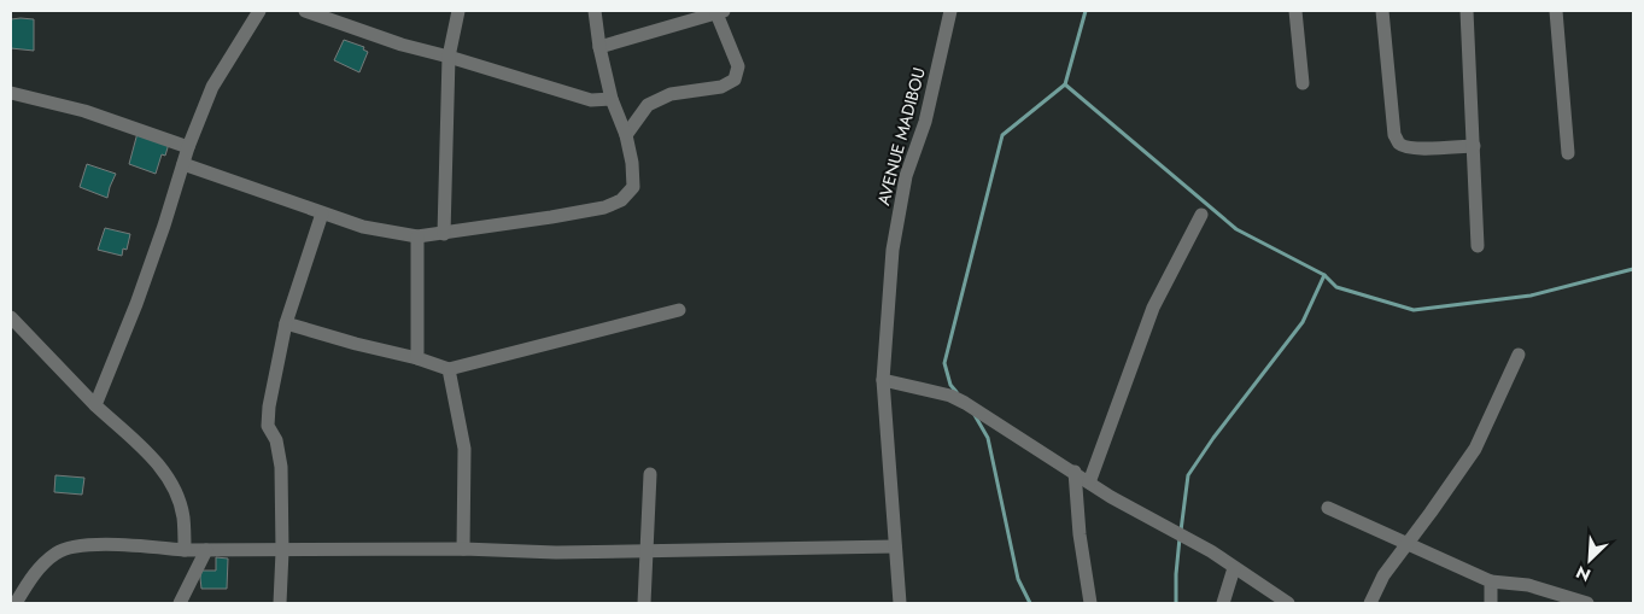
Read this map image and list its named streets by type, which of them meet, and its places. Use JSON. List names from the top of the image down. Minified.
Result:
{"streets":{"street":["AVENUE MADIBOU"]},"north":"bottom left"}
